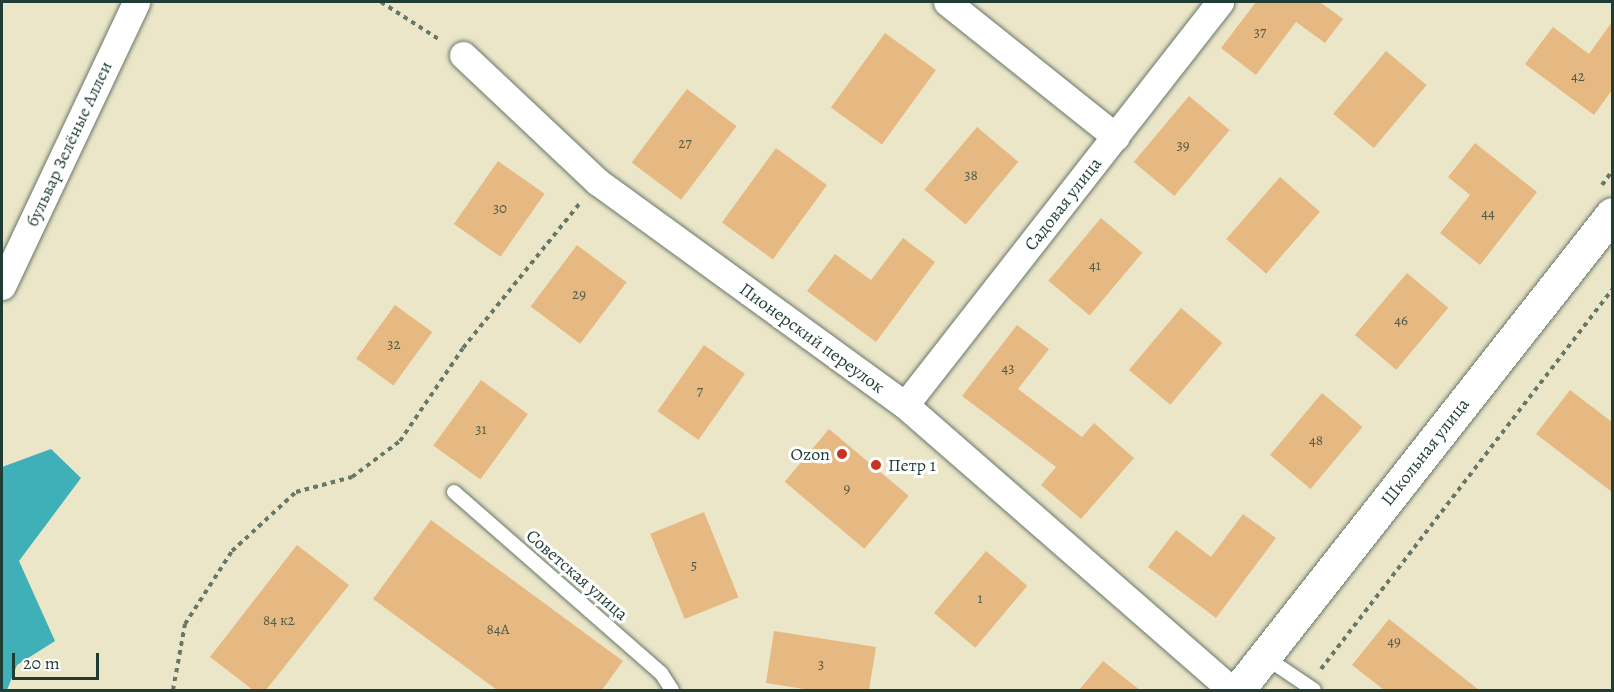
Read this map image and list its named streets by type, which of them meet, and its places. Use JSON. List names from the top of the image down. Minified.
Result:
{"streets":{"street":["бульвар Зелёные Аллеи","Садовая улица","Пионерский переулок","Школьная улица"],"lane":["Советская улица"]},"crossings":[["Садовая улица","Пионерский переулок"]],"places":["Ozon","Петр 1"],"house_numbers":["37","42","27","39","38","30","44","41","29","46","32","43","7","31","48","9","5","1","84 к2","84А","49","3"],"scale_bar":"20 m"}
